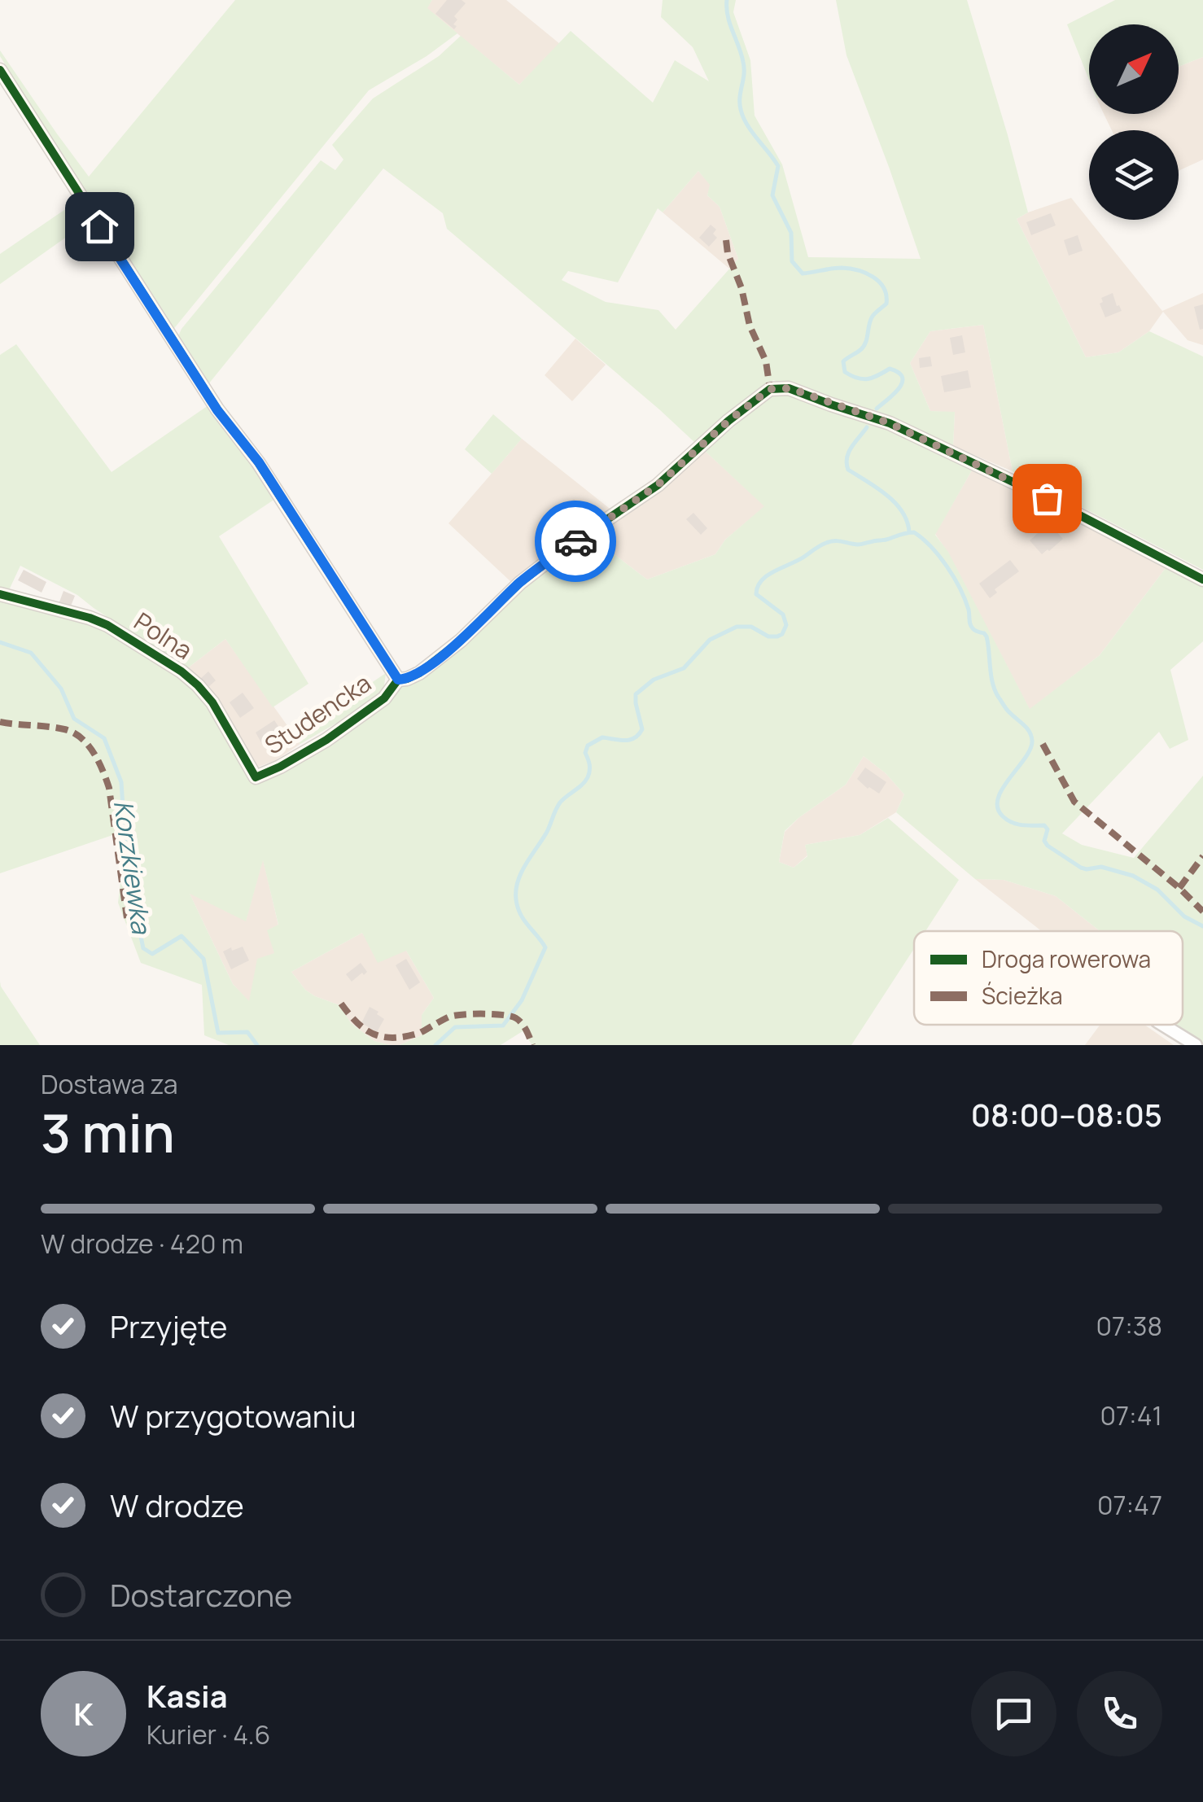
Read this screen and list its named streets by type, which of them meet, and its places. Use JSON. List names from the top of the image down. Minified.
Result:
{"streets":{"street":["Polna","Studencka"]},"crossings":[["Polna","Studencka"]],"water":["Korzkiewka"],"legend":["Droga rowerowa","Ścieżka"],"north":"top right","page":{"heading":["3 min","Dostawa za","08:00–08:05"],"panel":["Kasia","Kurier · 4.6"],"bar":"W drodze · 420 m","list":[["Przyjęte","07:38"],["W przygotowaniu","07:41"],["W drodze","07:47"],"Dostarczone"],"round":"K"}}
